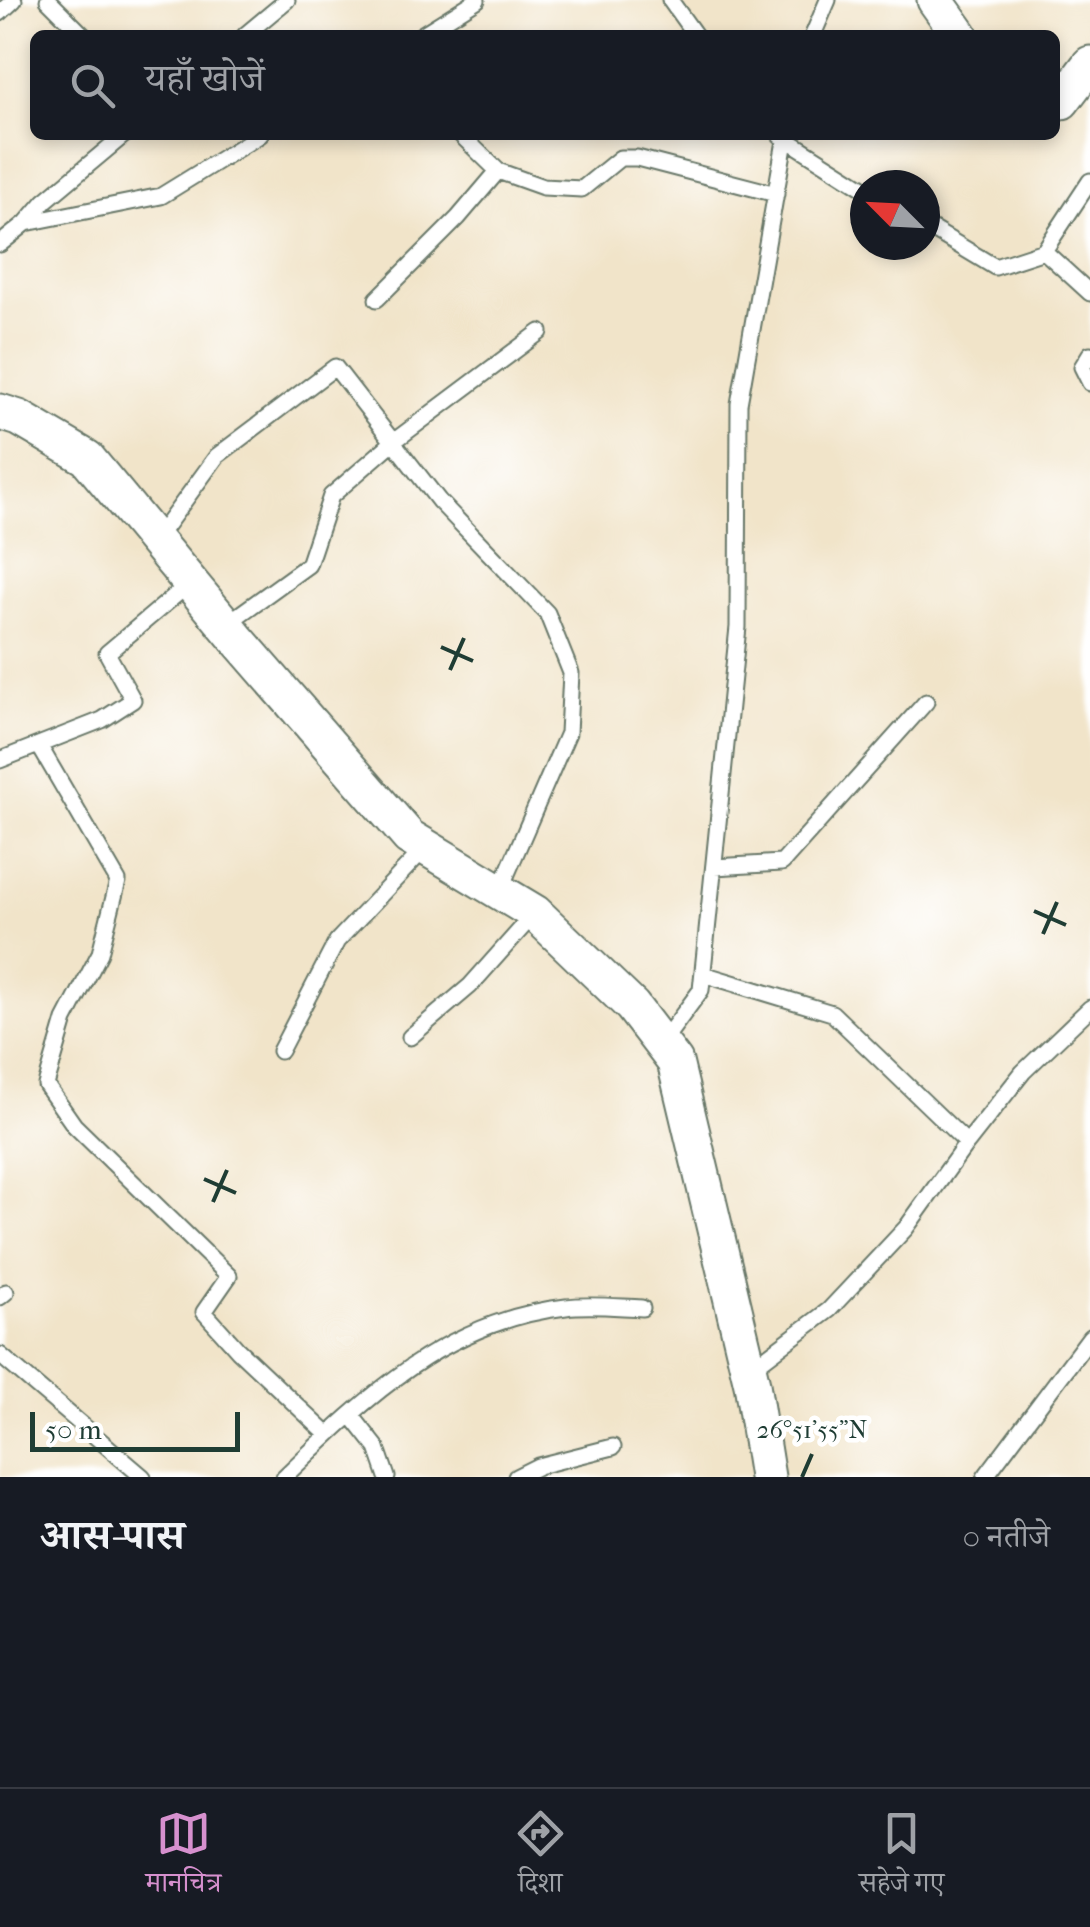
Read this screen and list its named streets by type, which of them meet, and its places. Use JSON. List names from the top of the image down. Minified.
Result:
{"scale_bar":"50 m","north":"top left","page":{"search":"यहाँ खोजें","scale":"50 m","heading":["आस-पास","0 नतीजे"],"nav":["मानचित्र","दिशा","सहेजे गए"]},"coordinates":["26°51'55\"N"]}
